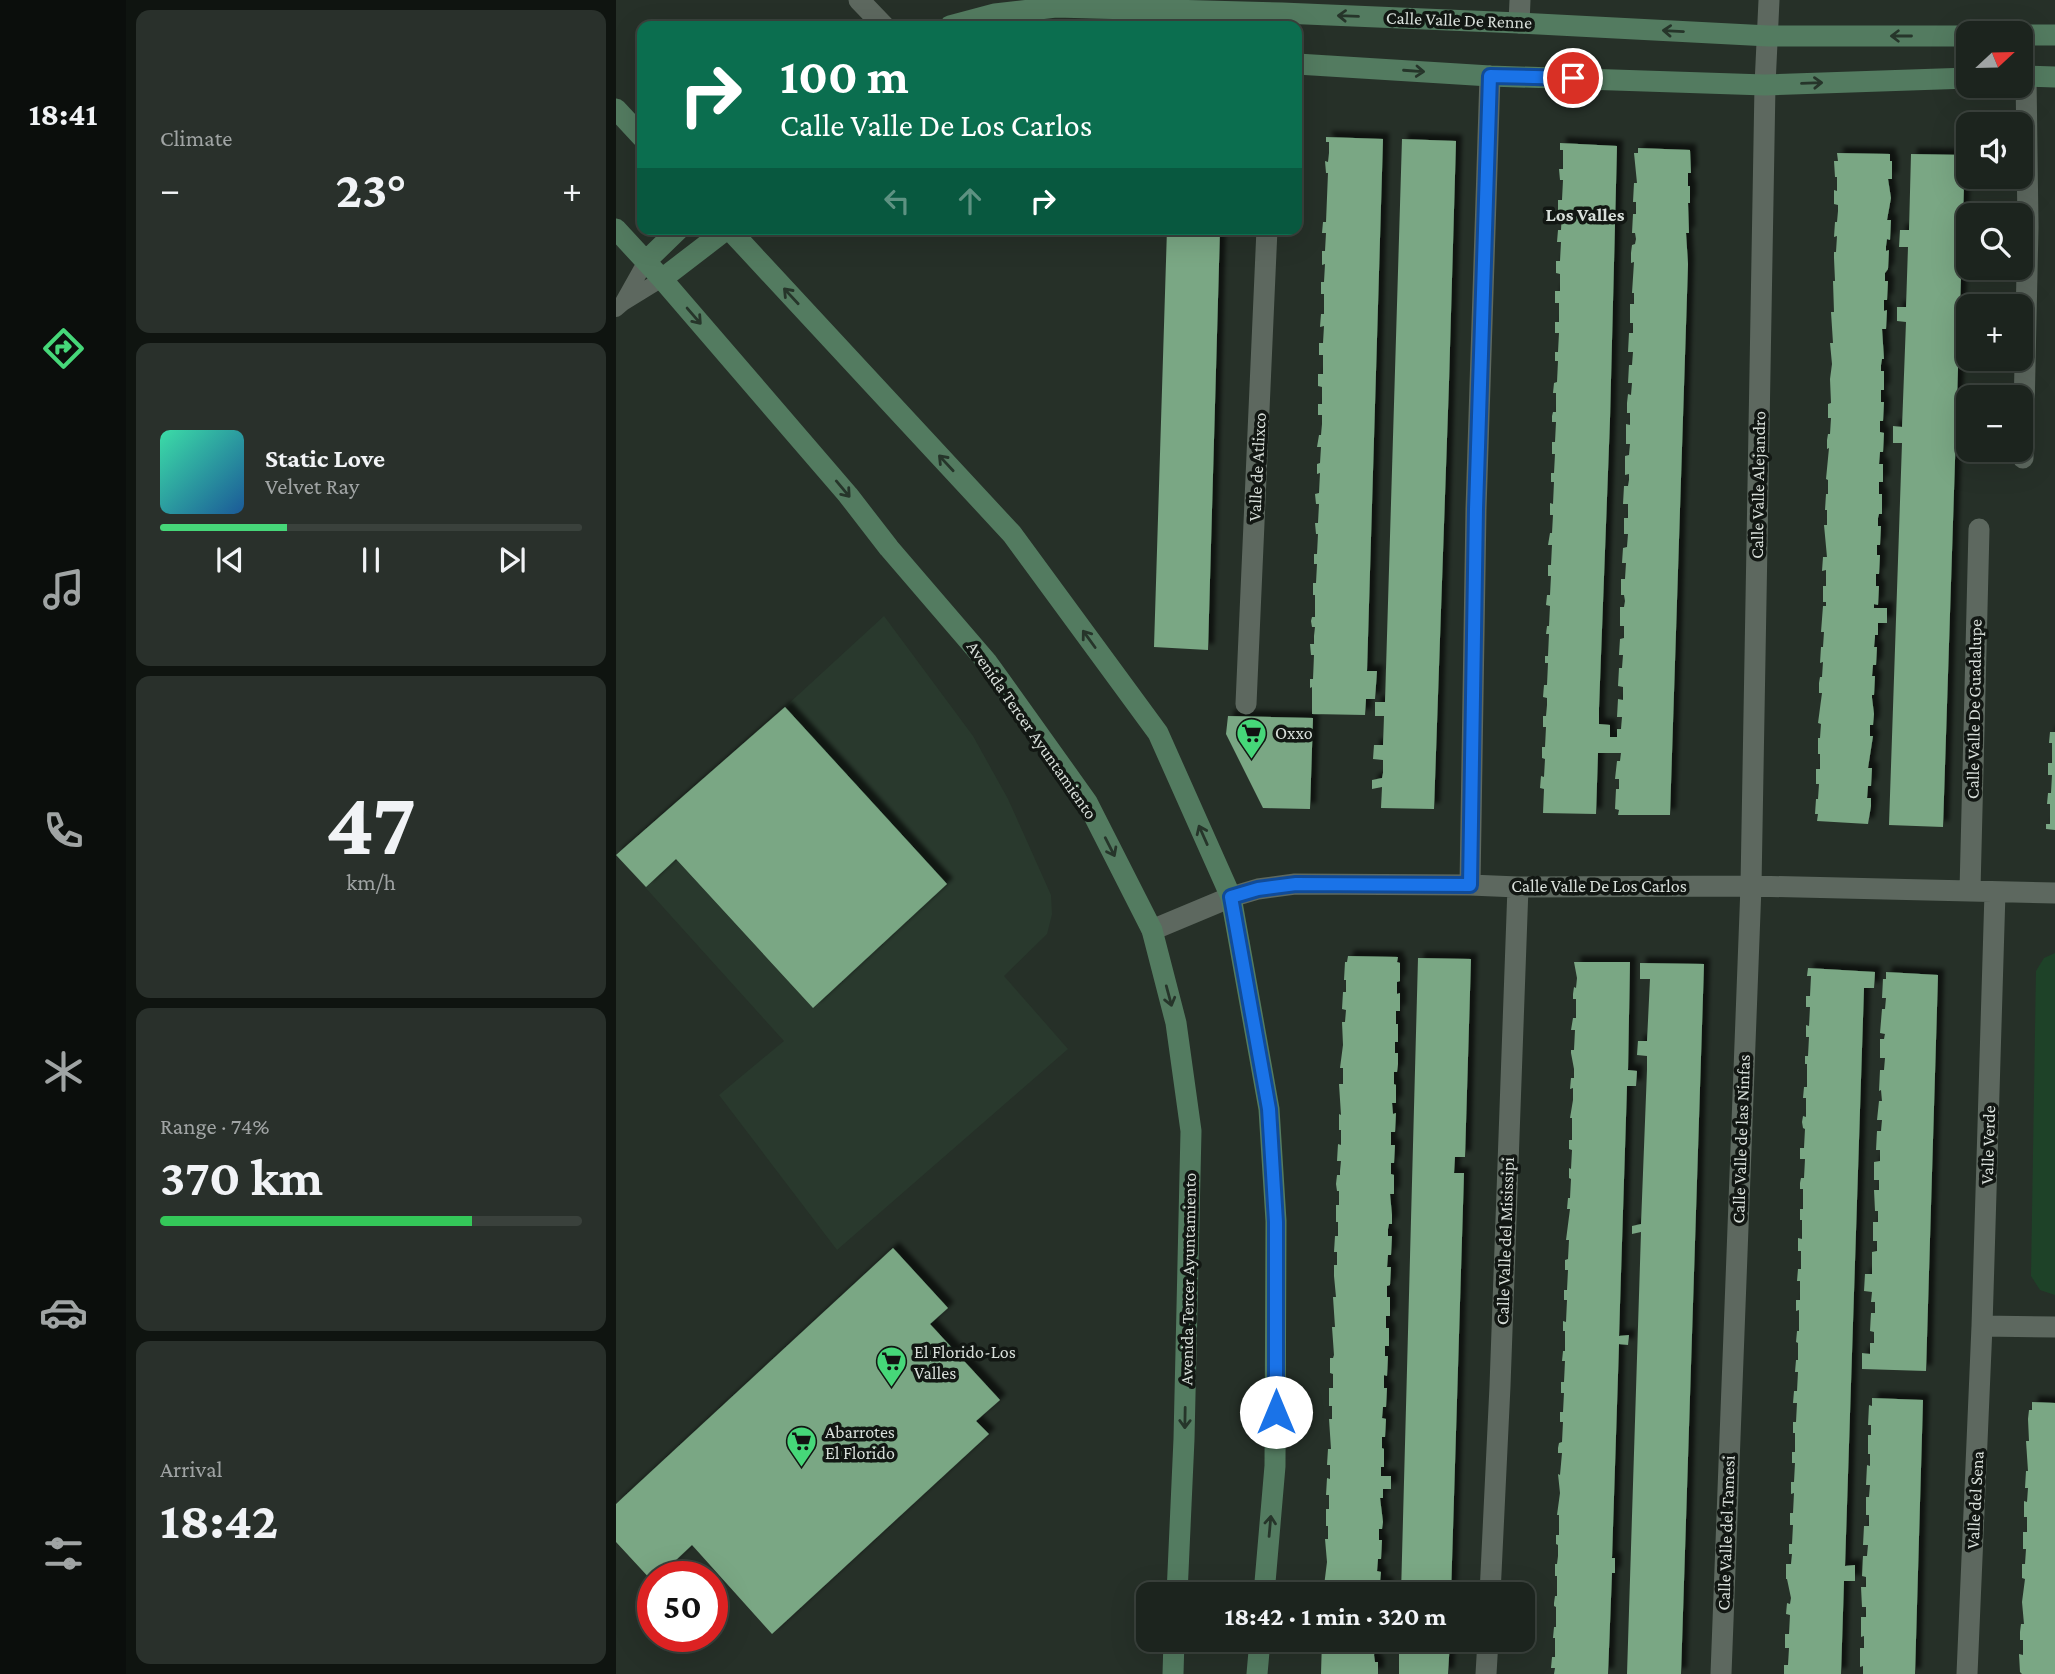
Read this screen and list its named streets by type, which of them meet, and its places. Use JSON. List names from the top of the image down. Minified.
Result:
{"streets":{"main road":["Calle Valle De Renne","Avenida Tercer Ayuntamiento"],"street":["Valle de Atlixco","Calle Valle Alejandro","Calle Valle De Guadalupe","Calle Valle De Los Carlos","Calle Valle de las Ninfas","Valle Verde","Calle Valle del Misissipi","Valle del Sena","Calle Valle del Tamesi"]},"crossings":[["Calle Valle De Renne","Calle Valle Alejandro"],["Calle Valle Alejandro","Calle Valle De Los Carlos"],["Calle Valle Alejandro","Calle Valle de las Ninfas"],["Calle Valle De Guadalupe","Calle Valle De Los Carlos"],["Avenida Tercer Ayuntamiento","Calle Valle De Los Carlos"],["Calle Valle De Los Carlos","Calle Valle de las Ninfas"],["Calle Valle De Los Carlos","Valle Verde"],["Calle Valle De Los Carlos","Calle Valle del Misissipi"],["Calle Valle de las Ninfas","Calle Valle del Tamesi"],["Valle Verde","Valle del Sena"]],"districts":["Los Valles"],"places":{"supermarket":["Oxxo","El Florido-Los Valles","Abarrotes El Florido"]},"north":"right","page":{"tabs":"18:41","tile":["Climate",["47","km/h"],["Range · 74%","370 km"],["Arrival","18:42"]],"map_buttons":["+","−"],"turn":["100 m","Calle Valle De Los Carlos"],"heat":["−","23°","+"],"song":["Static Love","Velvet Ray"],"limit":"50","trip":"18:42 · 1 min · 320 m"}}
